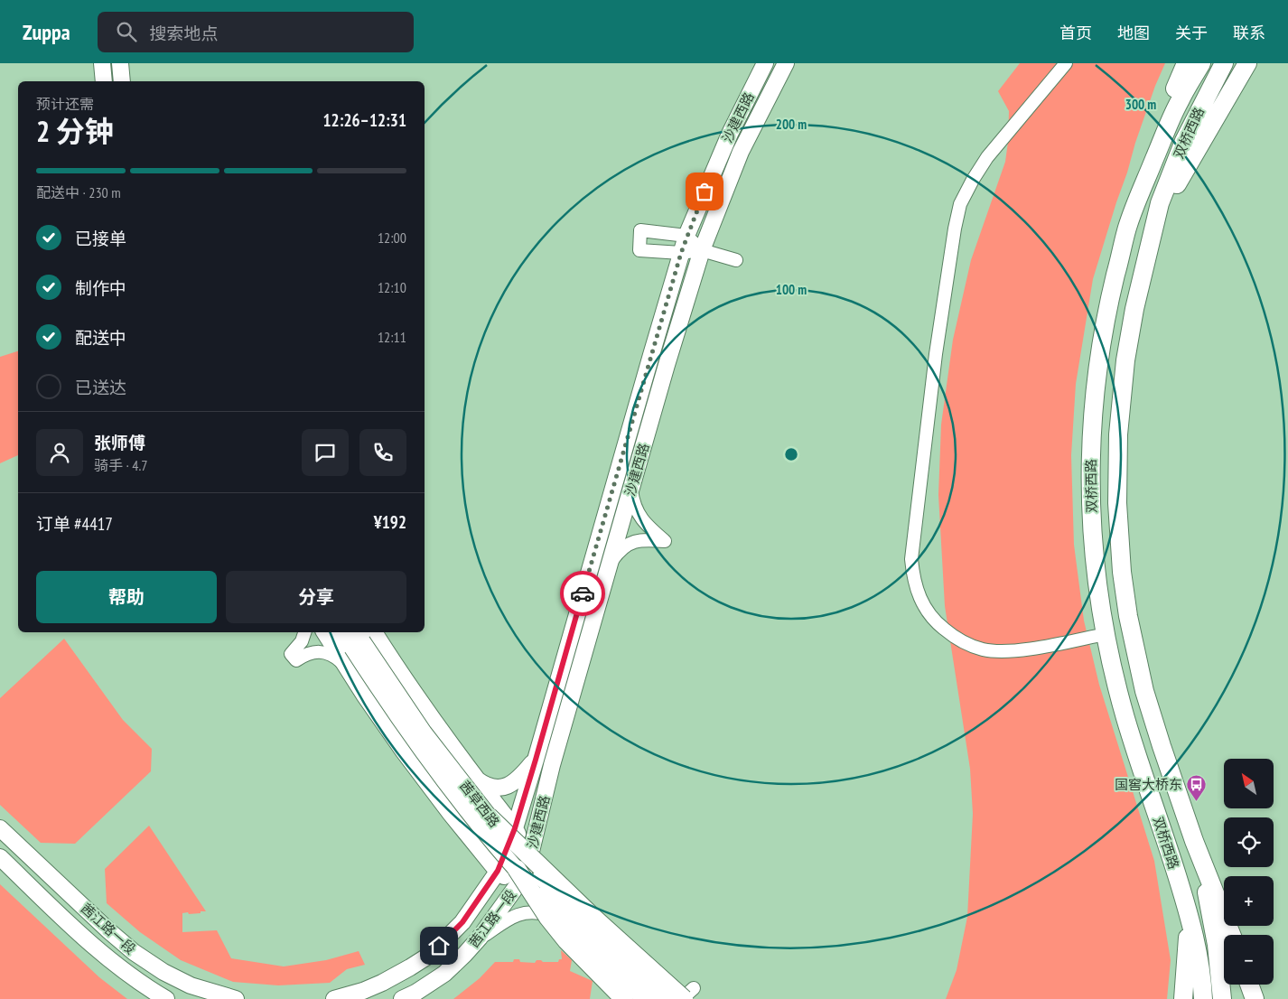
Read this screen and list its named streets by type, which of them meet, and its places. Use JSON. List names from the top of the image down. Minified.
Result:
{"streets":{"highway":["双桥西路"],"main road":["沙建西路","茜草西路","茜江路一段"]},"crossings":[["沙建西路","茜草西路"],["沙建西路","茜江路一段"],["茜草西路","茜江路一段"]],"places":{"bus stop":["国窖大桥东"]},"north":"top left","page":{"header":"Zuppa","search":"搜索地点","nav":["首页","地图","关于","联系"],"heading":["2 分钟","预计还需","12:26–12:31"],"panel":["张师傅","骑手 · 4.7","订单 #4417","¥192"],"bar":"配送中 · 230 m","list":[["已接单","12:00"],["制作中","12:10"],["配送中","12:11"],"已送达"],"buttons":["帮助","分享"],"map_buttons":["+","−"]},"rings":["300 m","200 m","100 m"]}
